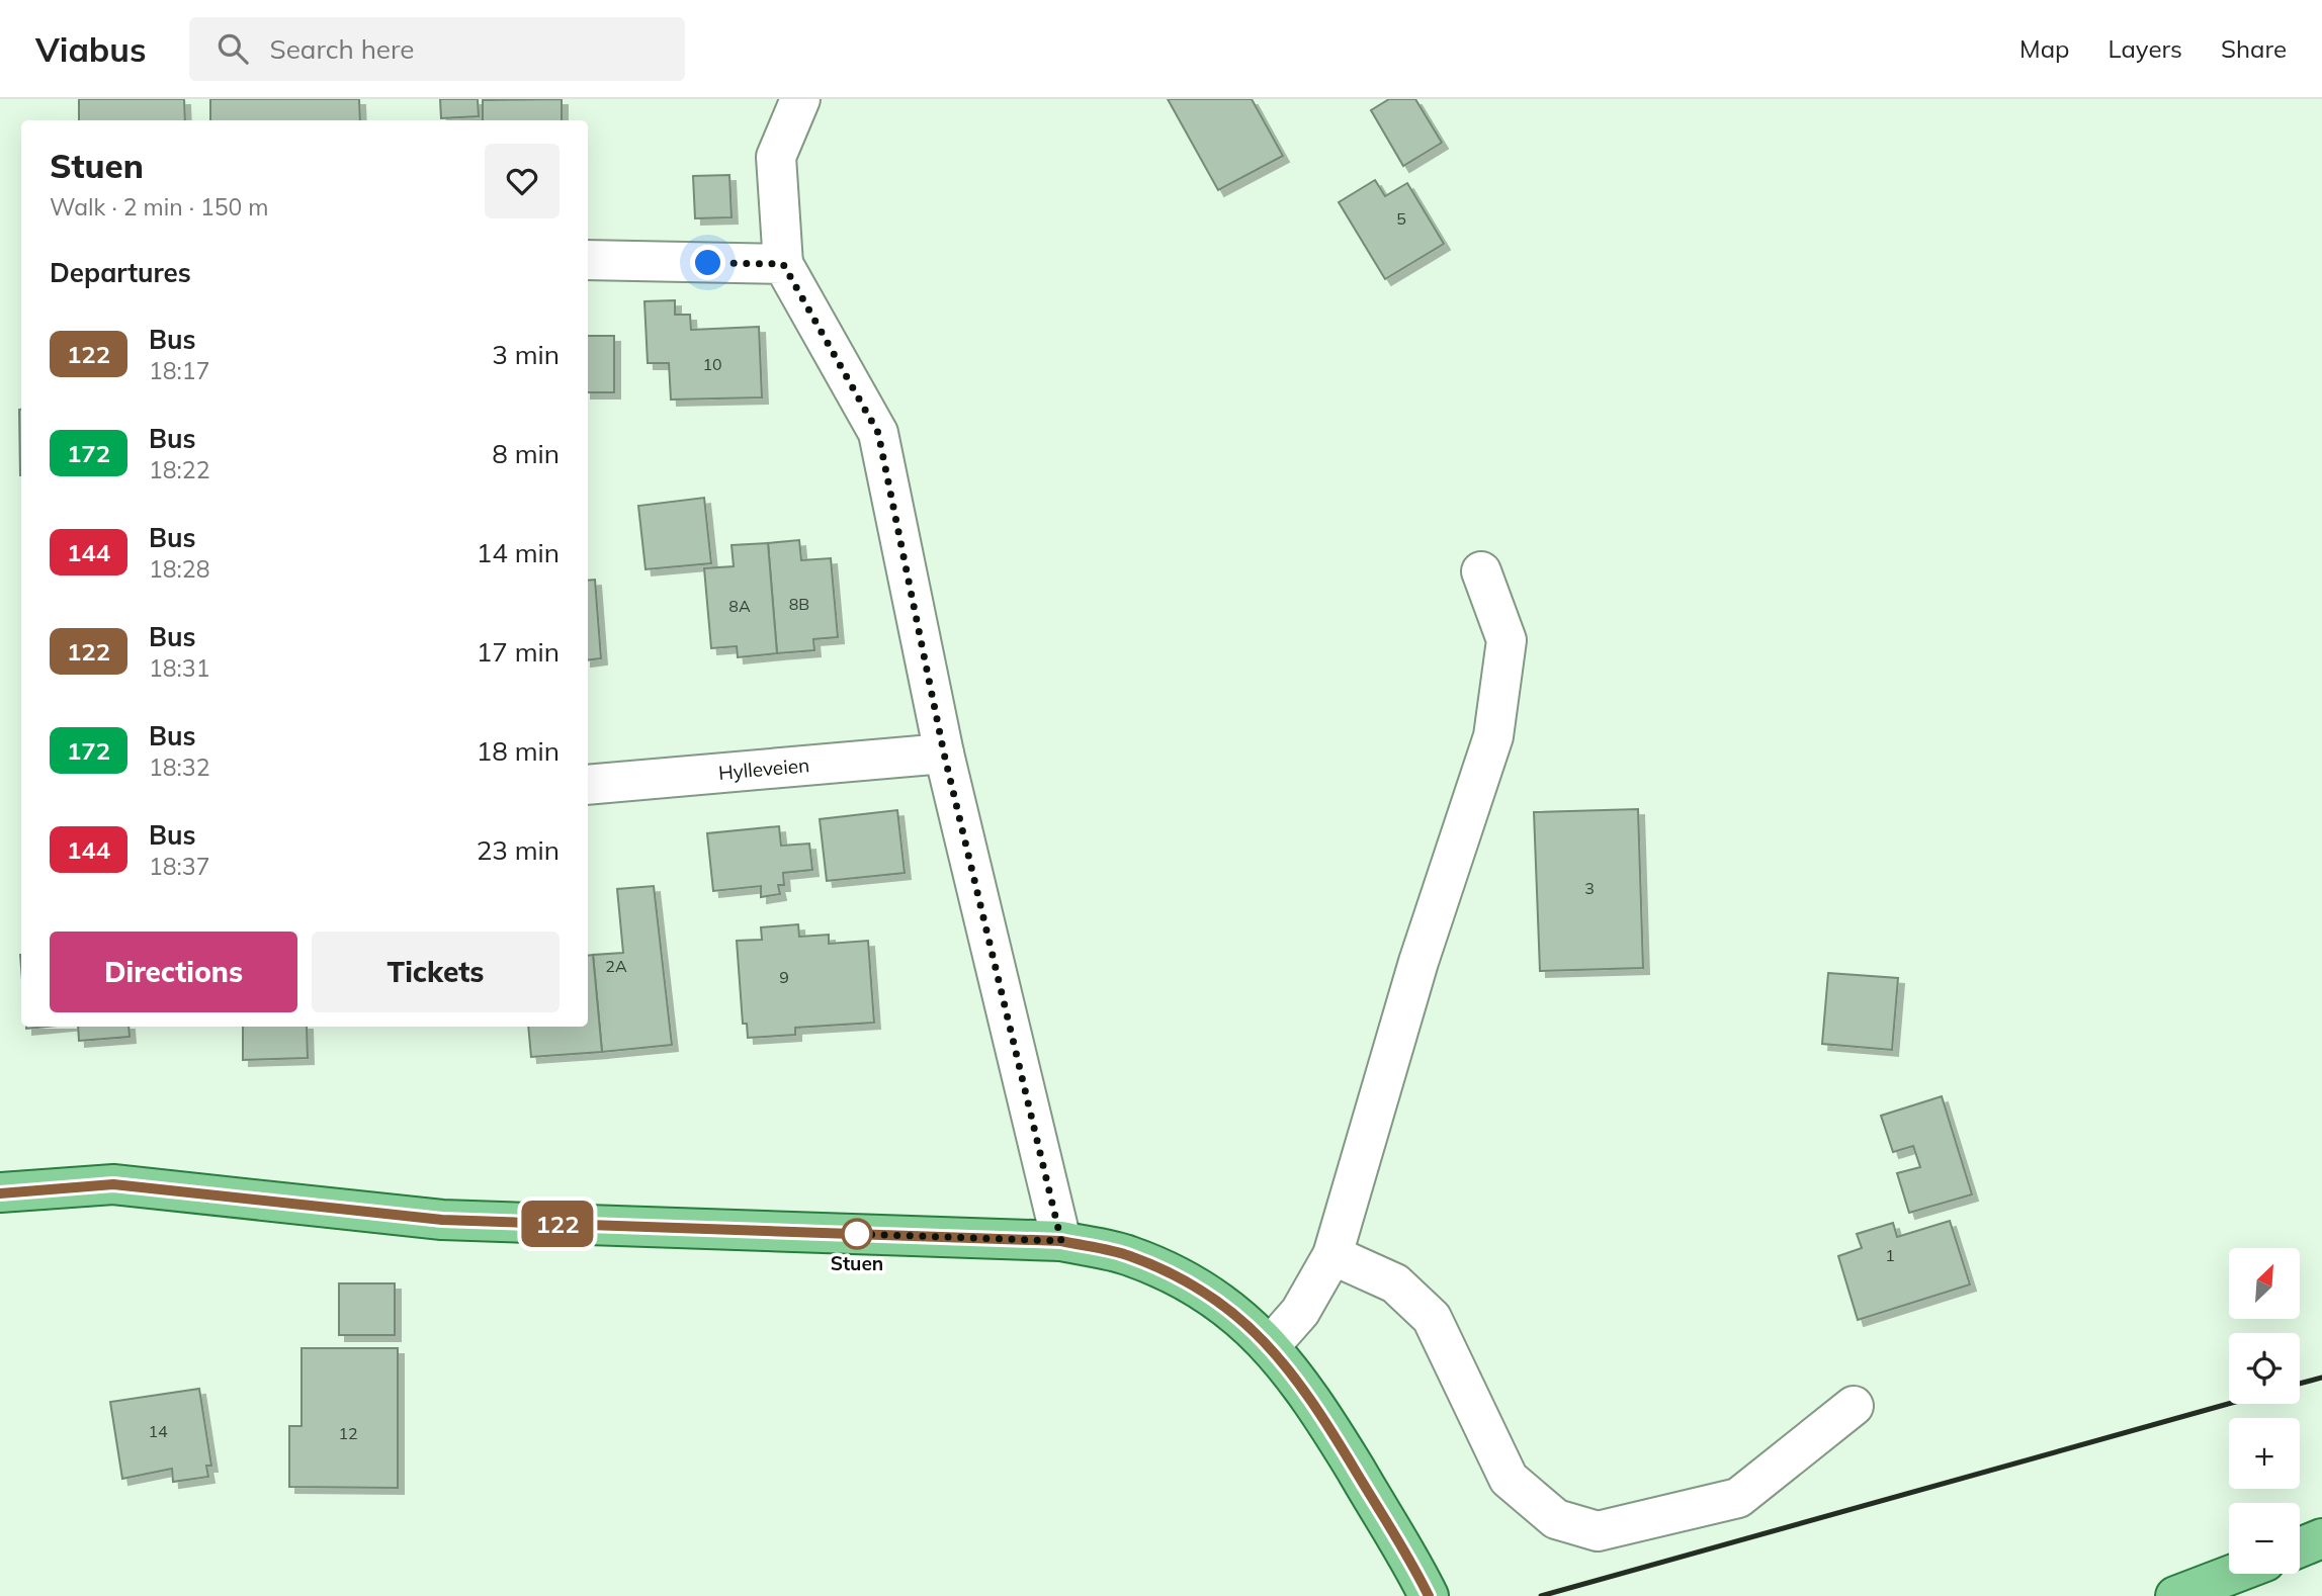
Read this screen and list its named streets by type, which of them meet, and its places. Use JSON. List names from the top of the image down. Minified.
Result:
{"streets":{"street":["Hylleveien"]},"places":["Stuen"],"lines":["bus line 122"],"house_numbers":["5","10","8B","8A","3","2A","9","1","14","12"],"north":"top right","page":{"header":"Viabus","search":"Search here","nav":["Map","Layers","Share"],"on_map":"122","heading":[["Stuen","Walk · 2 min · 150 m"],"Departures"],"list":[{"mark":"122","name":"Bus","note":"18:17","value":"3 min"},{"mark":"172","name":"Bus","note":"18:22","value":"8 min"},{"mark":"144","name":"Bus","note":"18:28","value":"14 min"},{"mark":"122","name":"Bus","note":"18:31","value":"17 min"},{"mark":"172","name":"Bus","note":"18:32","value":"18 min"},{"mark":"144","name":"Bus","note":"18:37","value":"23 min"}],"buttons":["Directions","Tickets"],"map_buttons":["+","−"]}}
